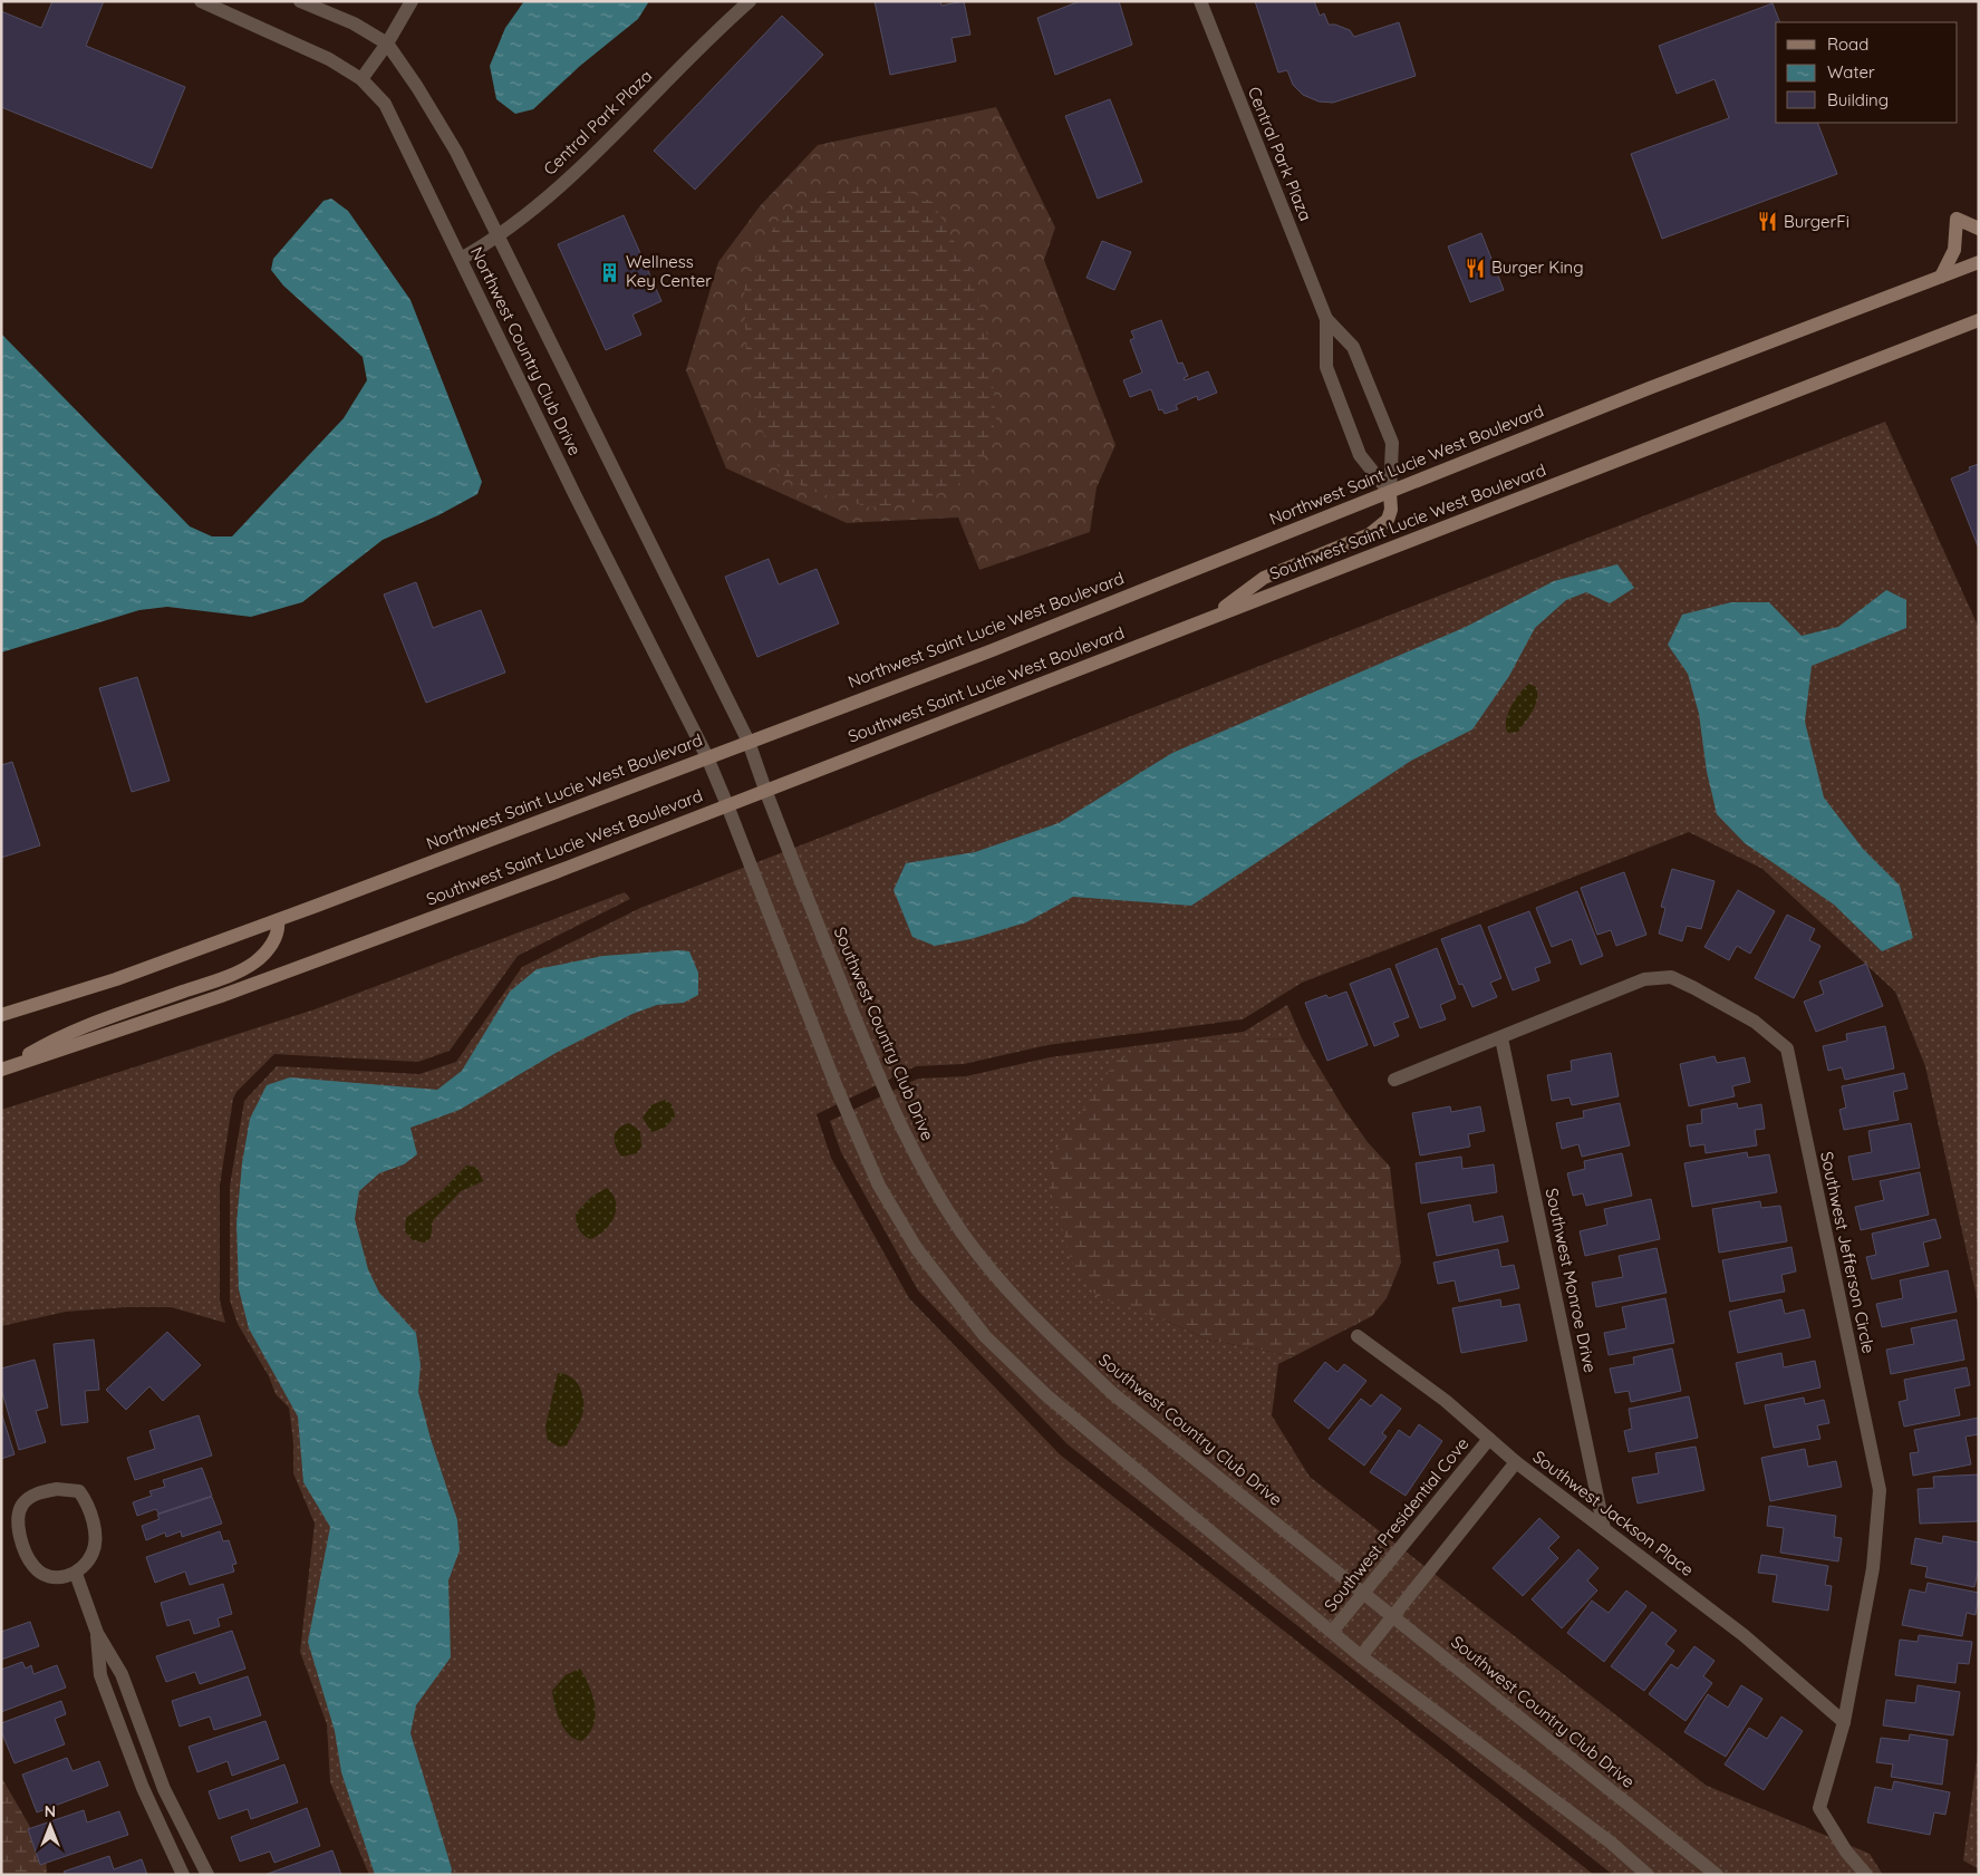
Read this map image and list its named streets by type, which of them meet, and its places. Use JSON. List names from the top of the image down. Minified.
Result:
{"streets":{"main road":["Northwest Saint Lucie West Boulevard","Southwest Saint Lucie West Boulevard"],"street":["Central Park Plaza","Northwest Country Club Drive","Southwest Country Club Drive","Southwest Jefferson Circle","Southwest Monroe Drive","Southwest Jackson Place","Southwest Presidential Cove"]},"crossings":[["Central Park Plaza","Northwest Country Club Drive"],["Central Park Plaza","Northwest Saint Lucie West Boulevard"],["Northwest Country Club Drive","Northwest Saint Lucie West Boulevard"],["Northwest Country Club Drive","Southwest Saint Lucie West Boulevard"],["Northwest Country Club Drive","Southwest Country Club Drive"],["Southwest Saint Lucie West Boulevard","Southwest Country Club Drive"],["Southwest Country Club Drive","Southwest Presidential Cove"],["Southwest Jefferson Circle","Southwest Monroe Drive"],["Southwest Jefferson Circle","Southwest Jackson Place"],["Southwest Monroe Drive","Southwest Jackson Place"],["Southwest Jackson Place","Southwest Presidential Cove"]],"places":{"restaurant":["BurgerFi","Burger King"],"building":["Wellness Key Center"]},"legend":["Road","Water","Building"],"north":"top"}
